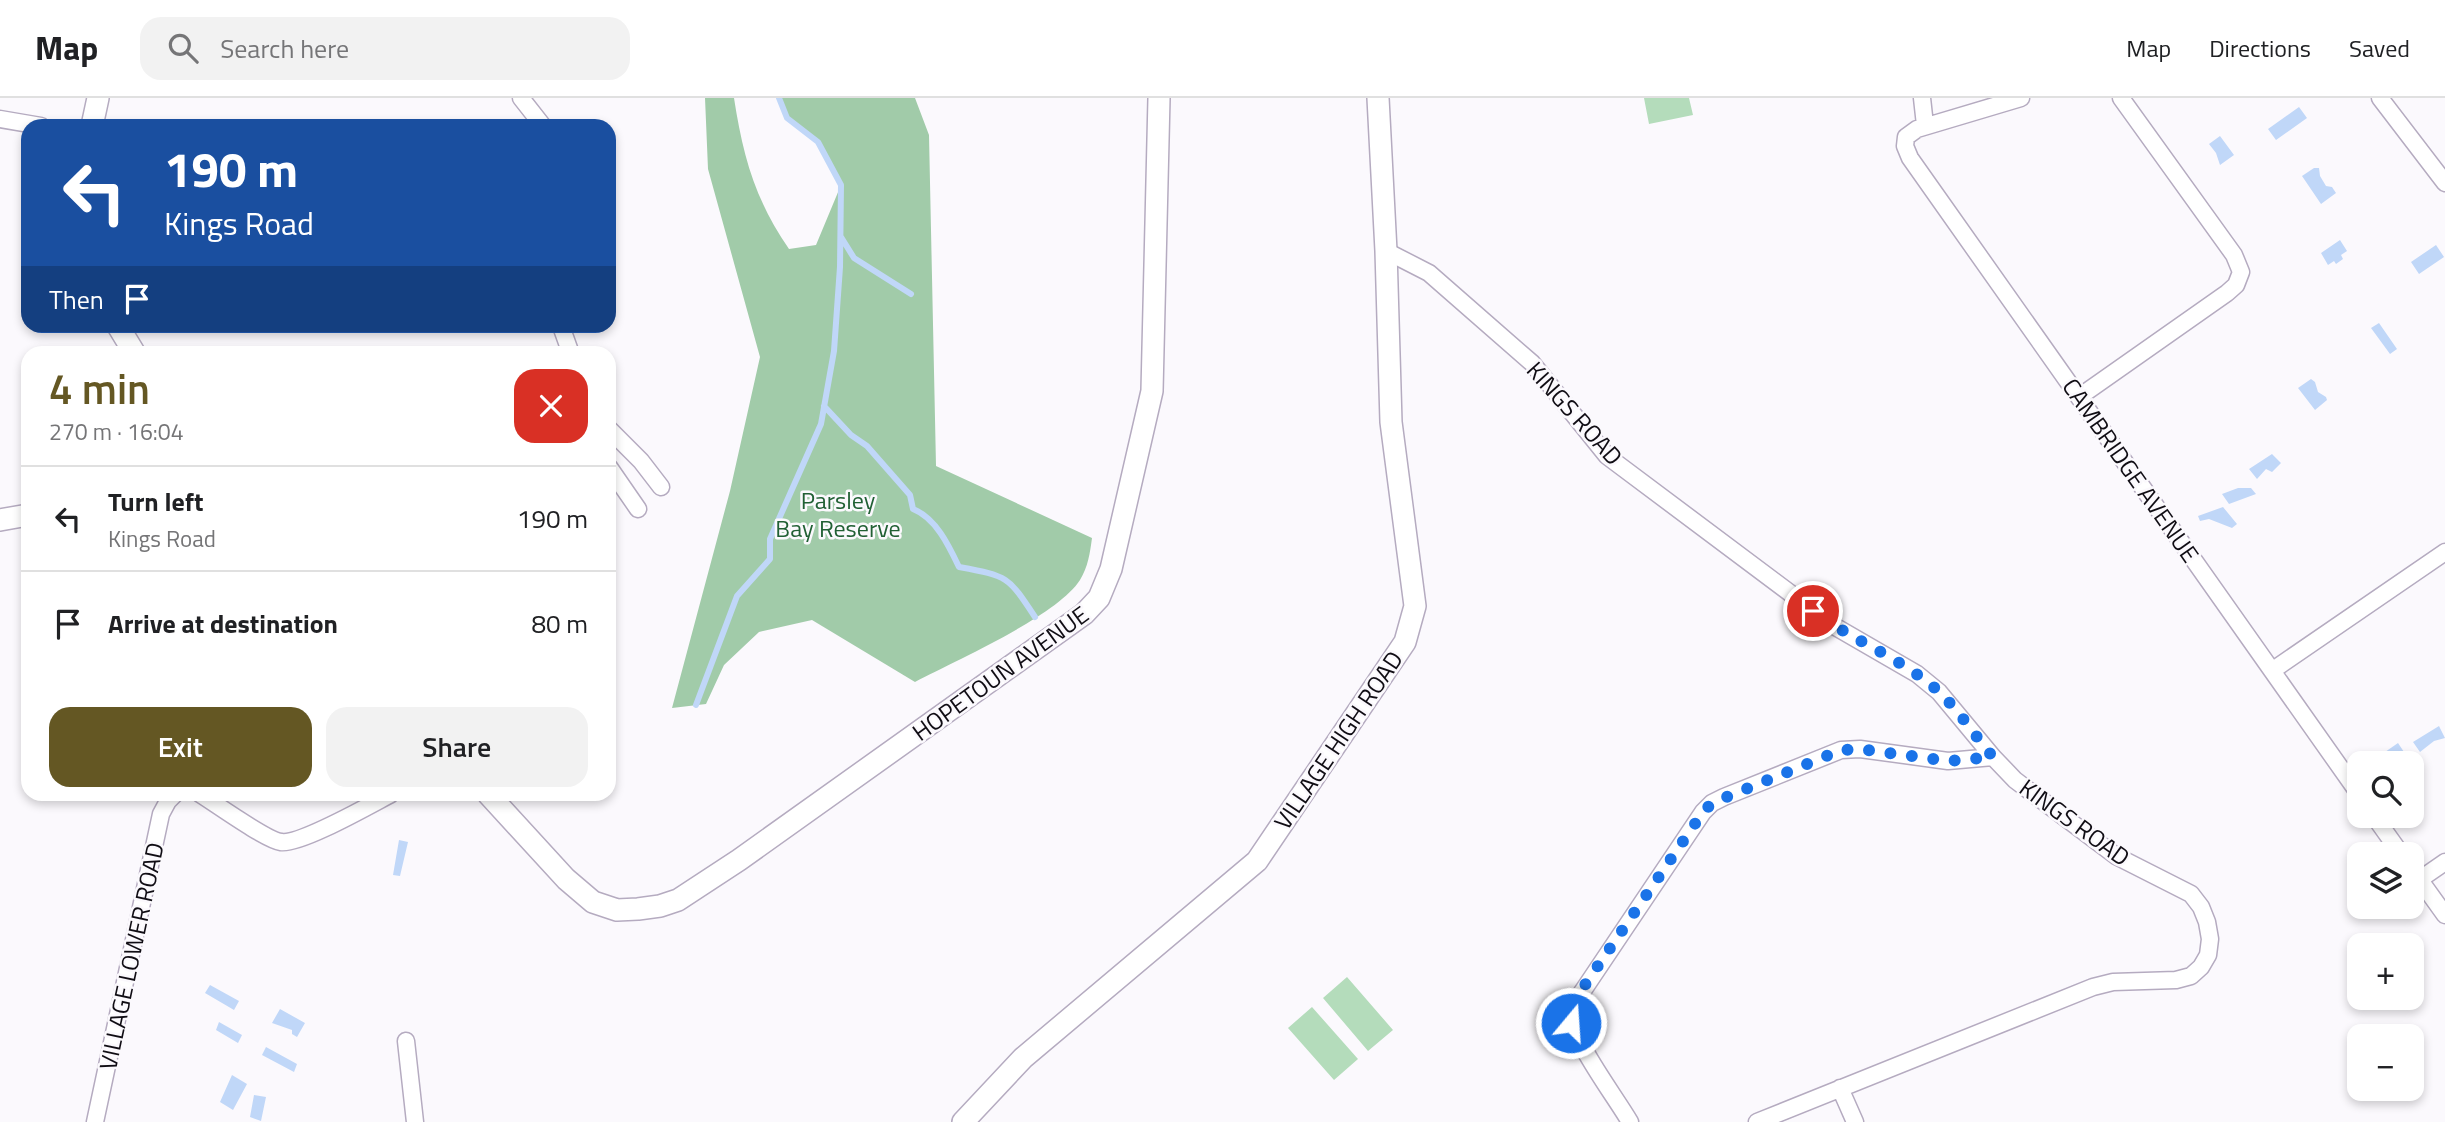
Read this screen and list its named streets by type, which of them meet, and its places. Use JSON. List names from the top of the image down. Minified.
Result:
{"streets":{"street":["KINGS ROAD","CAMBRIDGE AVENUE","HOPETOUN AVENUE","VILLAGE HIGH ROAD","VILLAGE LOWER ROAD"]},"crossings":[["KINGS ROAD","VILLAGE HIGH ROAD"]],"parks":["Parsley Bay Reserve"],"page":{"header":"Map","search":"Search here","nav":["Map","Directions","Saved"],"turn":["190 m","Kings Road"],"then":"Then","heading":["4 min","270 m · 16:04"],"list":[{"name":"Turn left","note":"Kings Road","value":"190 m"},{"name":"Arrive at destination","value":"80 m"}],"buttons":["Exit","Share"],"map_buttons":["+","−"]}}
